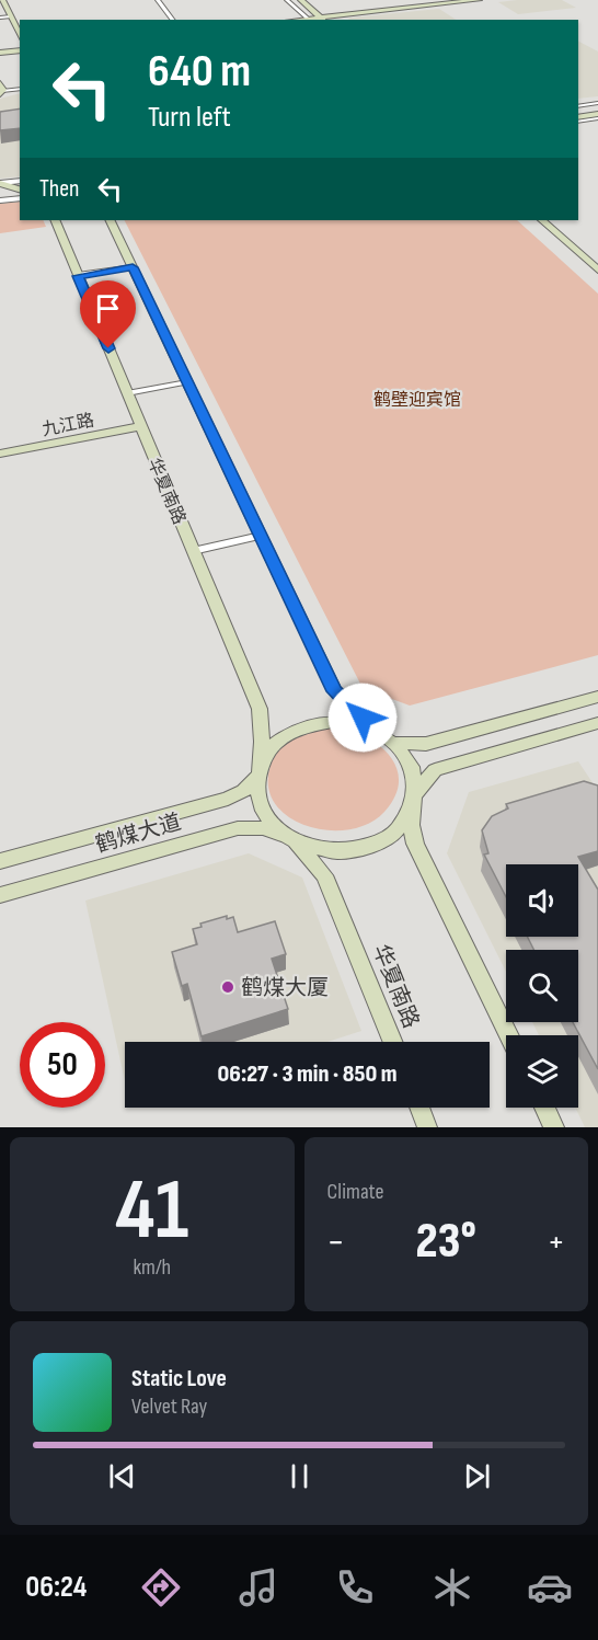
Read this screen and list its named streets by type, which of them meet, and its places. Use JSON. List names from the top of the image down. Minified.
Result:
{"streets":{"main road":["九江路","华夏南路","鹤煤大道"]},"crossings":[["九江路","华夏南路"],["华夏南路","鹤煤大道"]],"parks":["鹤壁迎宾馆"],"places":["鹤煤大厦"],"page":{"turn":["640 m","Turn left"],"then":"Then","limit":"50","trip":"06:27 · 3 min · 850 m","tile":[["41","km/h"],"Climate"],"heat":["−","23°","+"],"song":["Static Love","Velvet Ray"],"tabs":"06:24"}}
